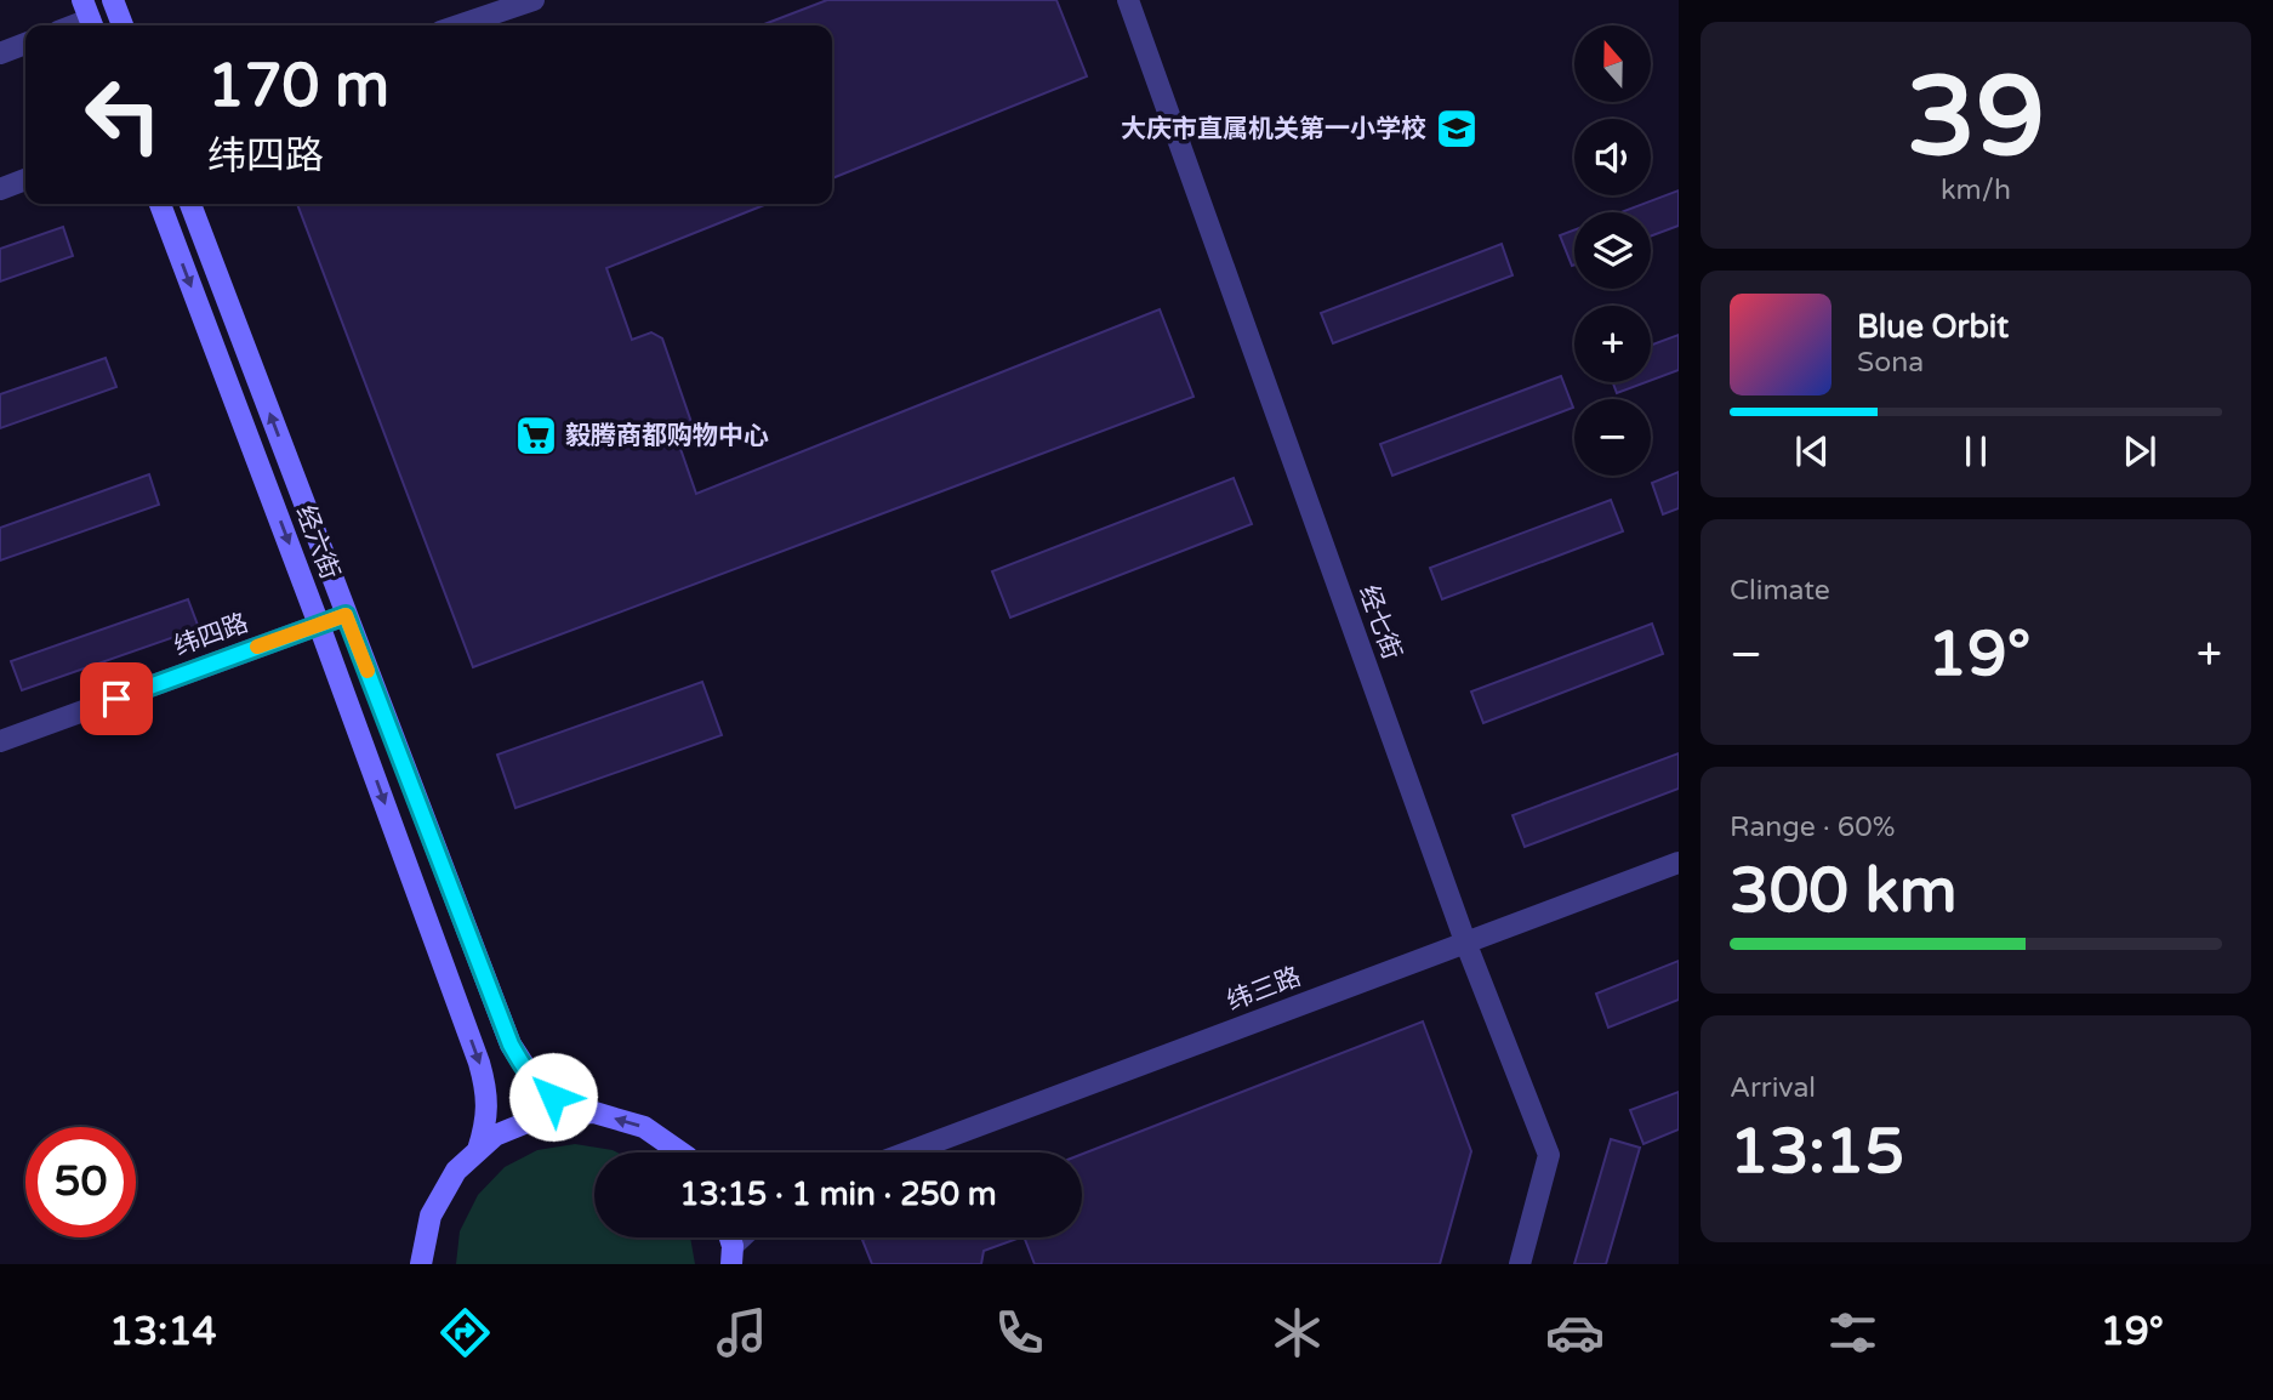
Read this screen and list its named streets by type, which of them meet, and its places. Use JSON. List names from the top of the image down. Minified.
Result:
{"streets":{"main road":["经六街"],"street":["经七街","纬四路","纬三路"]},"crossings":[["经六街","纬四路"],["经七街","纬三路"]],"places":{"school or university":["大庆市直属机关第一小学校"],"supermarket":["毅腾商都购物中心"]},"north":"top","page":{"tile":[["39","km/h"],"Climate",["Range · 60%","300 km"],["Arrival","13:15"]],"map_buttons":["+","−"],"turn":["170 m","纬四路"],"song":["Blue Orbit","Sona"],"heat":["−","19°","+"],"limit":"50","trip":"13:15 · 1 min · 250 m","tabs":["13:14","19°"]}}
